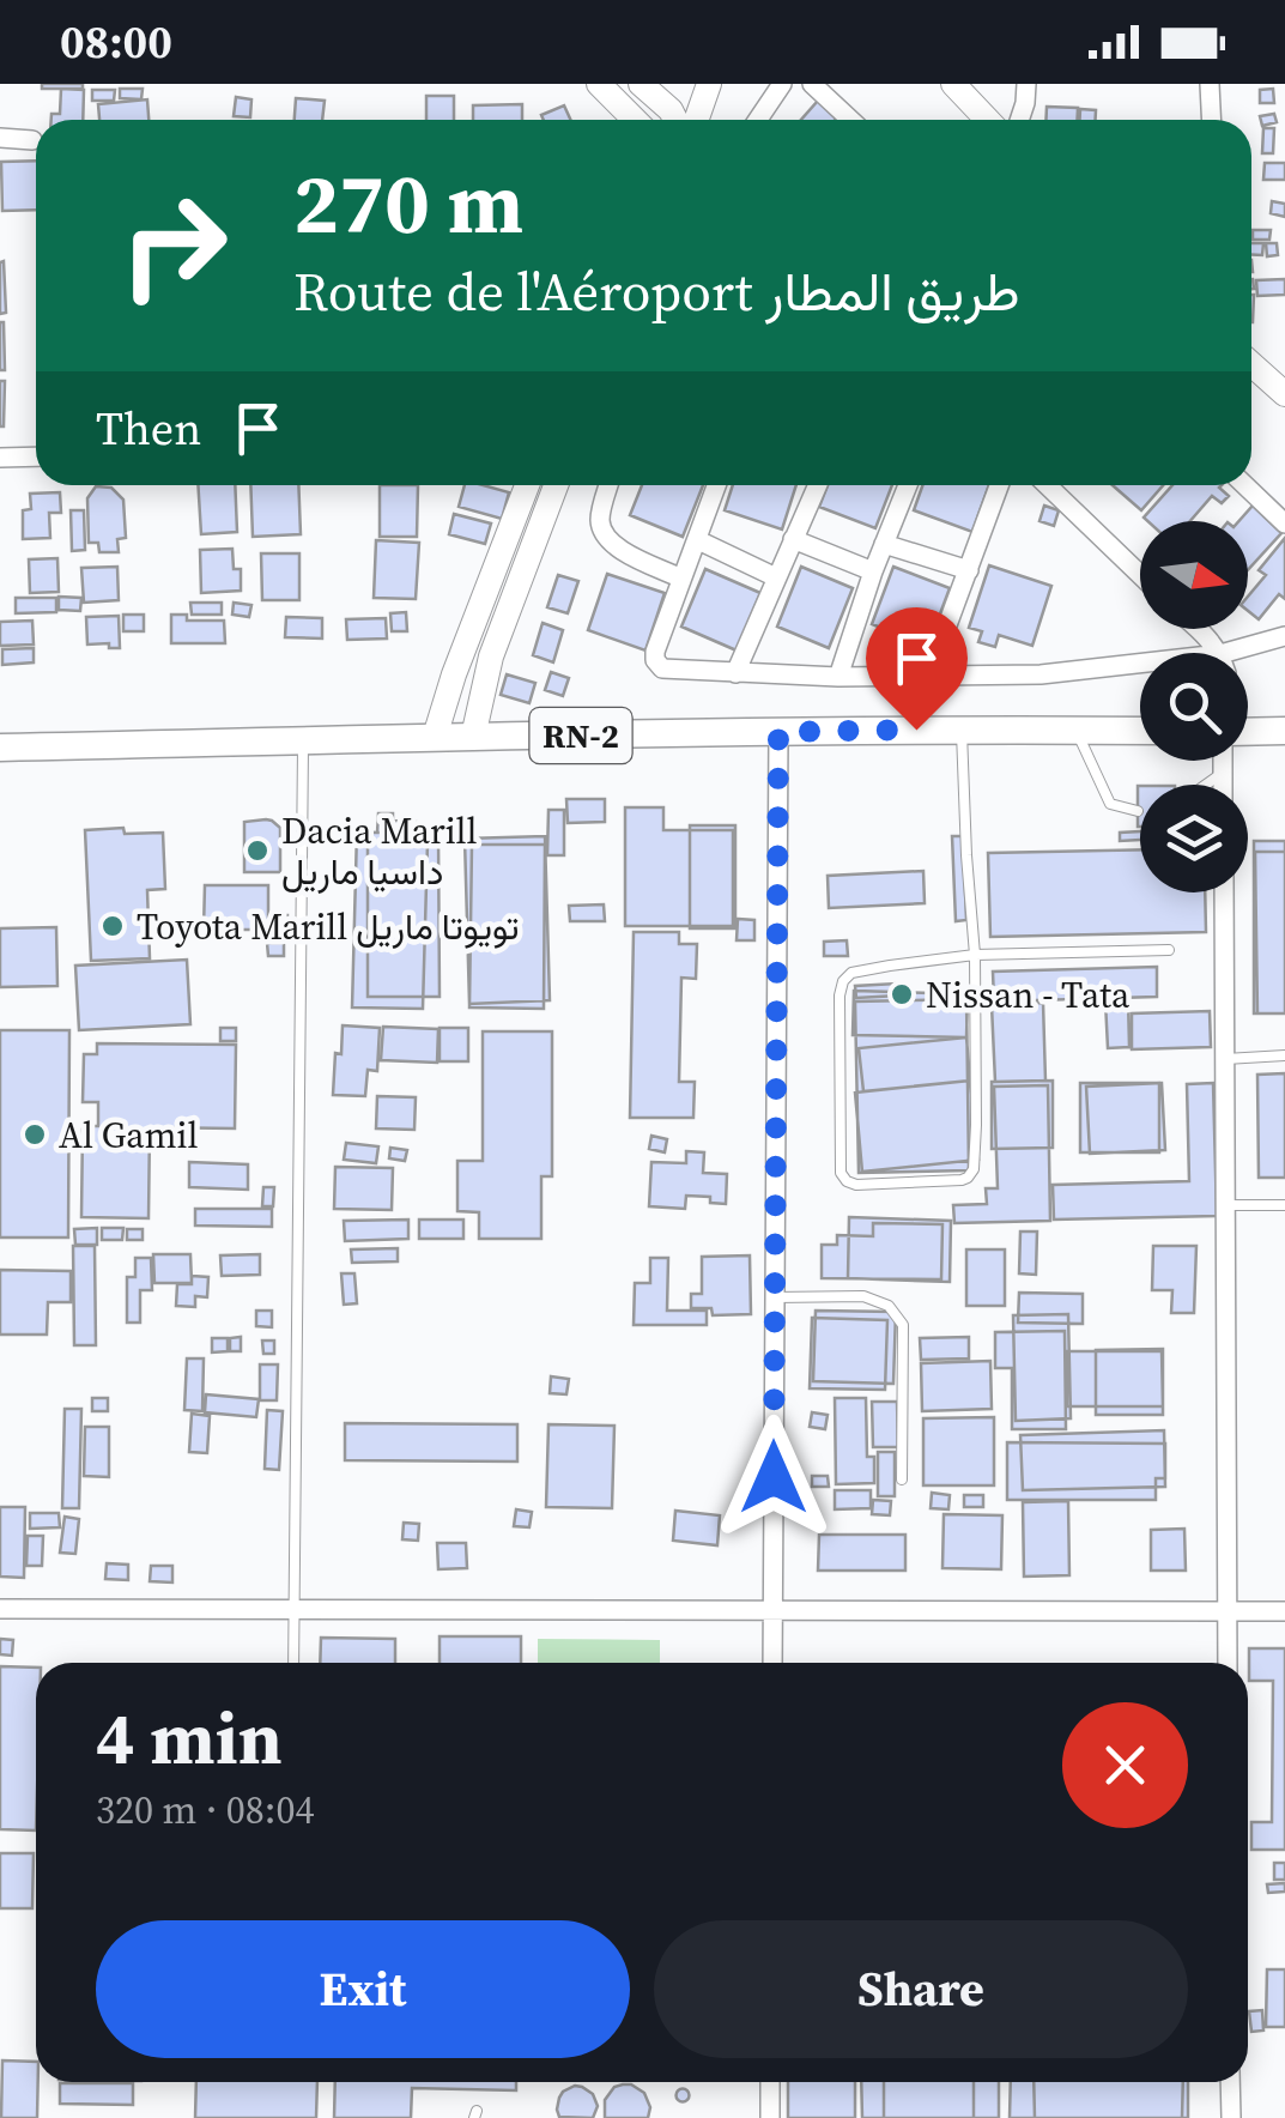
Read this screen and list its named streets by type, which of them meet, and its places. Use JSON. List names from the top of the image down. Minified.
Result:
{"streets":{"main road":["RN-2"]},"places":["Dacia Marill داسيا ماريل","Toyota Marill تويوتا ماريل","Nissan - Tata","Al Gamil"],"north":"right","page":{"status":"08:00","turn":["270 m","Route de l'Aéroport طريق المطار"],"then":"Then","heading":["4 min","320 m · 08:04"],"buttons":["Exit","Share"]}}
